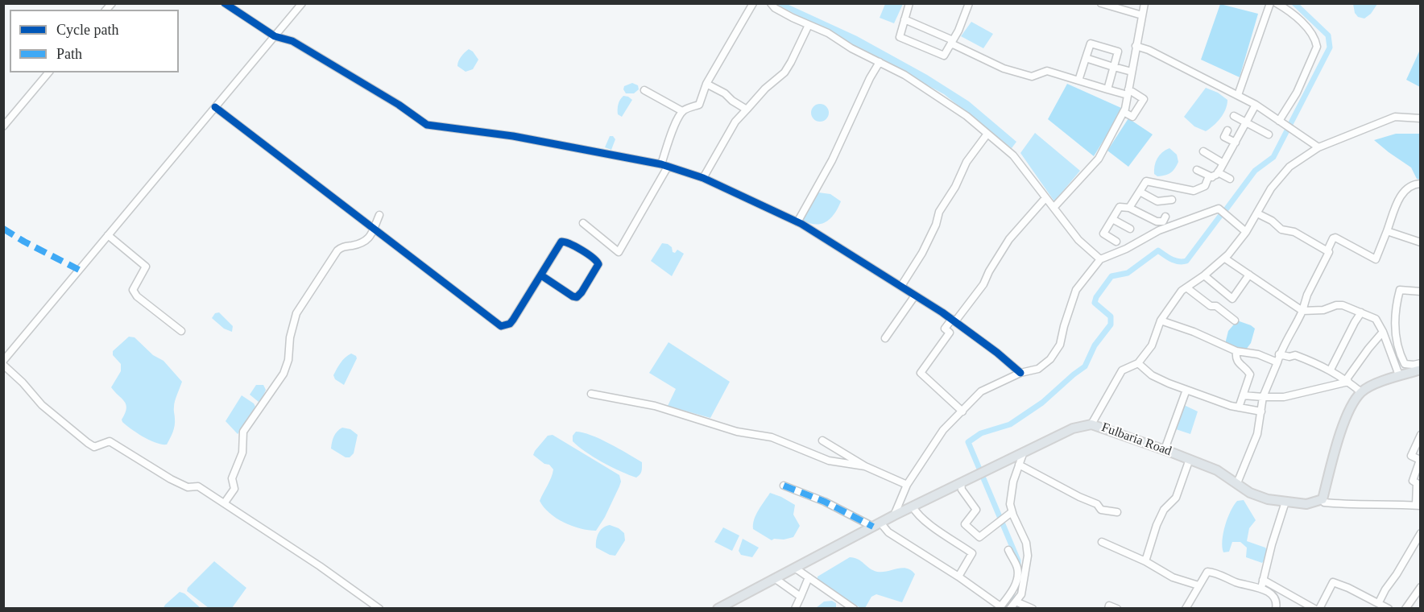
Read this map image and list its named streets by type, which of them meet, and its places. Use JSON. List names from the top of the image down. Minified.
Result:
{"streets":{"main road":["Fulbaria Road"]},"legend":["Cycle path","Path"]}
